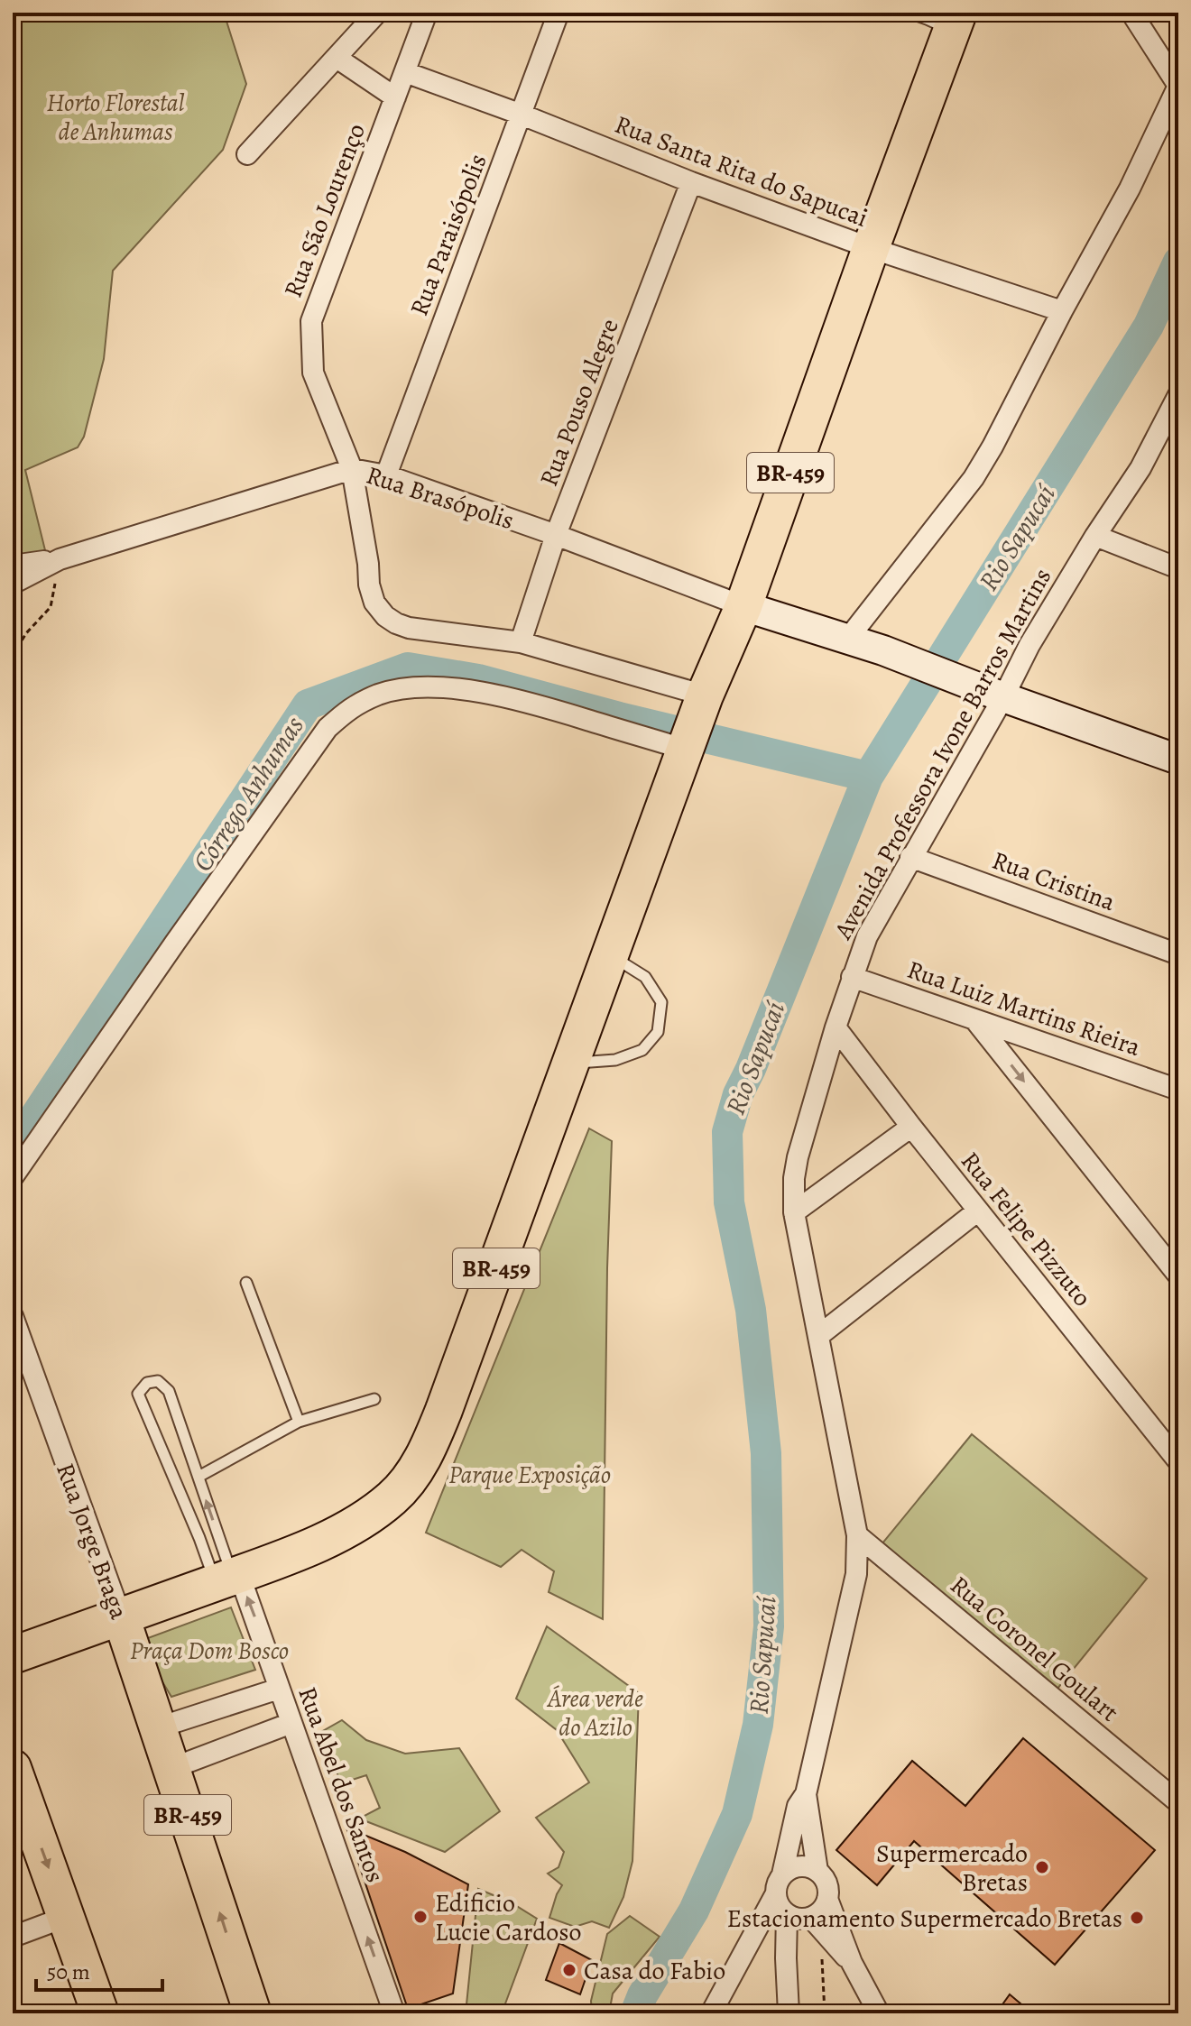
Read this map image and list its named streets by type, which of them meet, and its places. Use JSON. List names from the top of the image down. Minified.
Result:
{"streets":{"highway":["BR-459","Rua Jorge Braga"],"street":["Rua Santa Rita do Sapucai","Rua São Lourenço","Rua Paraisópolis","Rua Pouso Alegre","Rua Brasópolis","Avenida Professora Ivone Barros Martins","Rua Cristina","Rua Luiz Martins Rieira","Rua Felipe Pizzuto","Rua Coronel Goulart","Rua Abel dos Santos"]},"crossings":[["Rua Santa Rita do Sapucai","Rua São Lourenço"],["Rua Santa Rita do Sapucai","Rua Paraisópolis"],["Rua Santa Rita do Sapucai","Rua Pouso Alegre"],["Rua Santa Rita do Sapucai","BR-459"],["Rua São Lourenço","Rua Pouso Alegre"],["Rua São Lourenço","BR-459"],["Rua São Lourenço","Rua Brasópolis"],["Rua Paraisópolis","Rua Brasópolis"],["Rua Pouso Alegre","Rua Brasópolis"],["BR-459","Rua Brasópolis"],["BR-459","Rua Jorge Braga"],["BR-459","Rua Abel dos Santos"],["Avenida Professora Ivone Barros Martins","Rua Cristina"],["Avenida Professora Ivone Barros Martins","Rua Luiz Martins Rieira"],["Avenida Professora Ivone Barros Martins","Rua Felipe Pizzuto"],["Avenida Professora Ivone Barros Martins","Rua Coronel Goulart"]],"one_way":["Rua Jorge Braga","Rua Abel dos Santos"],"water":["Rio Sapucaí","Córrego Anhumas"],"parks":["Horto Florestal de Anhumas","Parque Exposição","Praça Dom Bosco","Área verde do Azilo"],"places":["Supermercado Bretas","Edificio Lucie Cardoso","Estacionamento Supermercado Bretas","Casa do Fabio"],"scale_bar":"50 m"}
